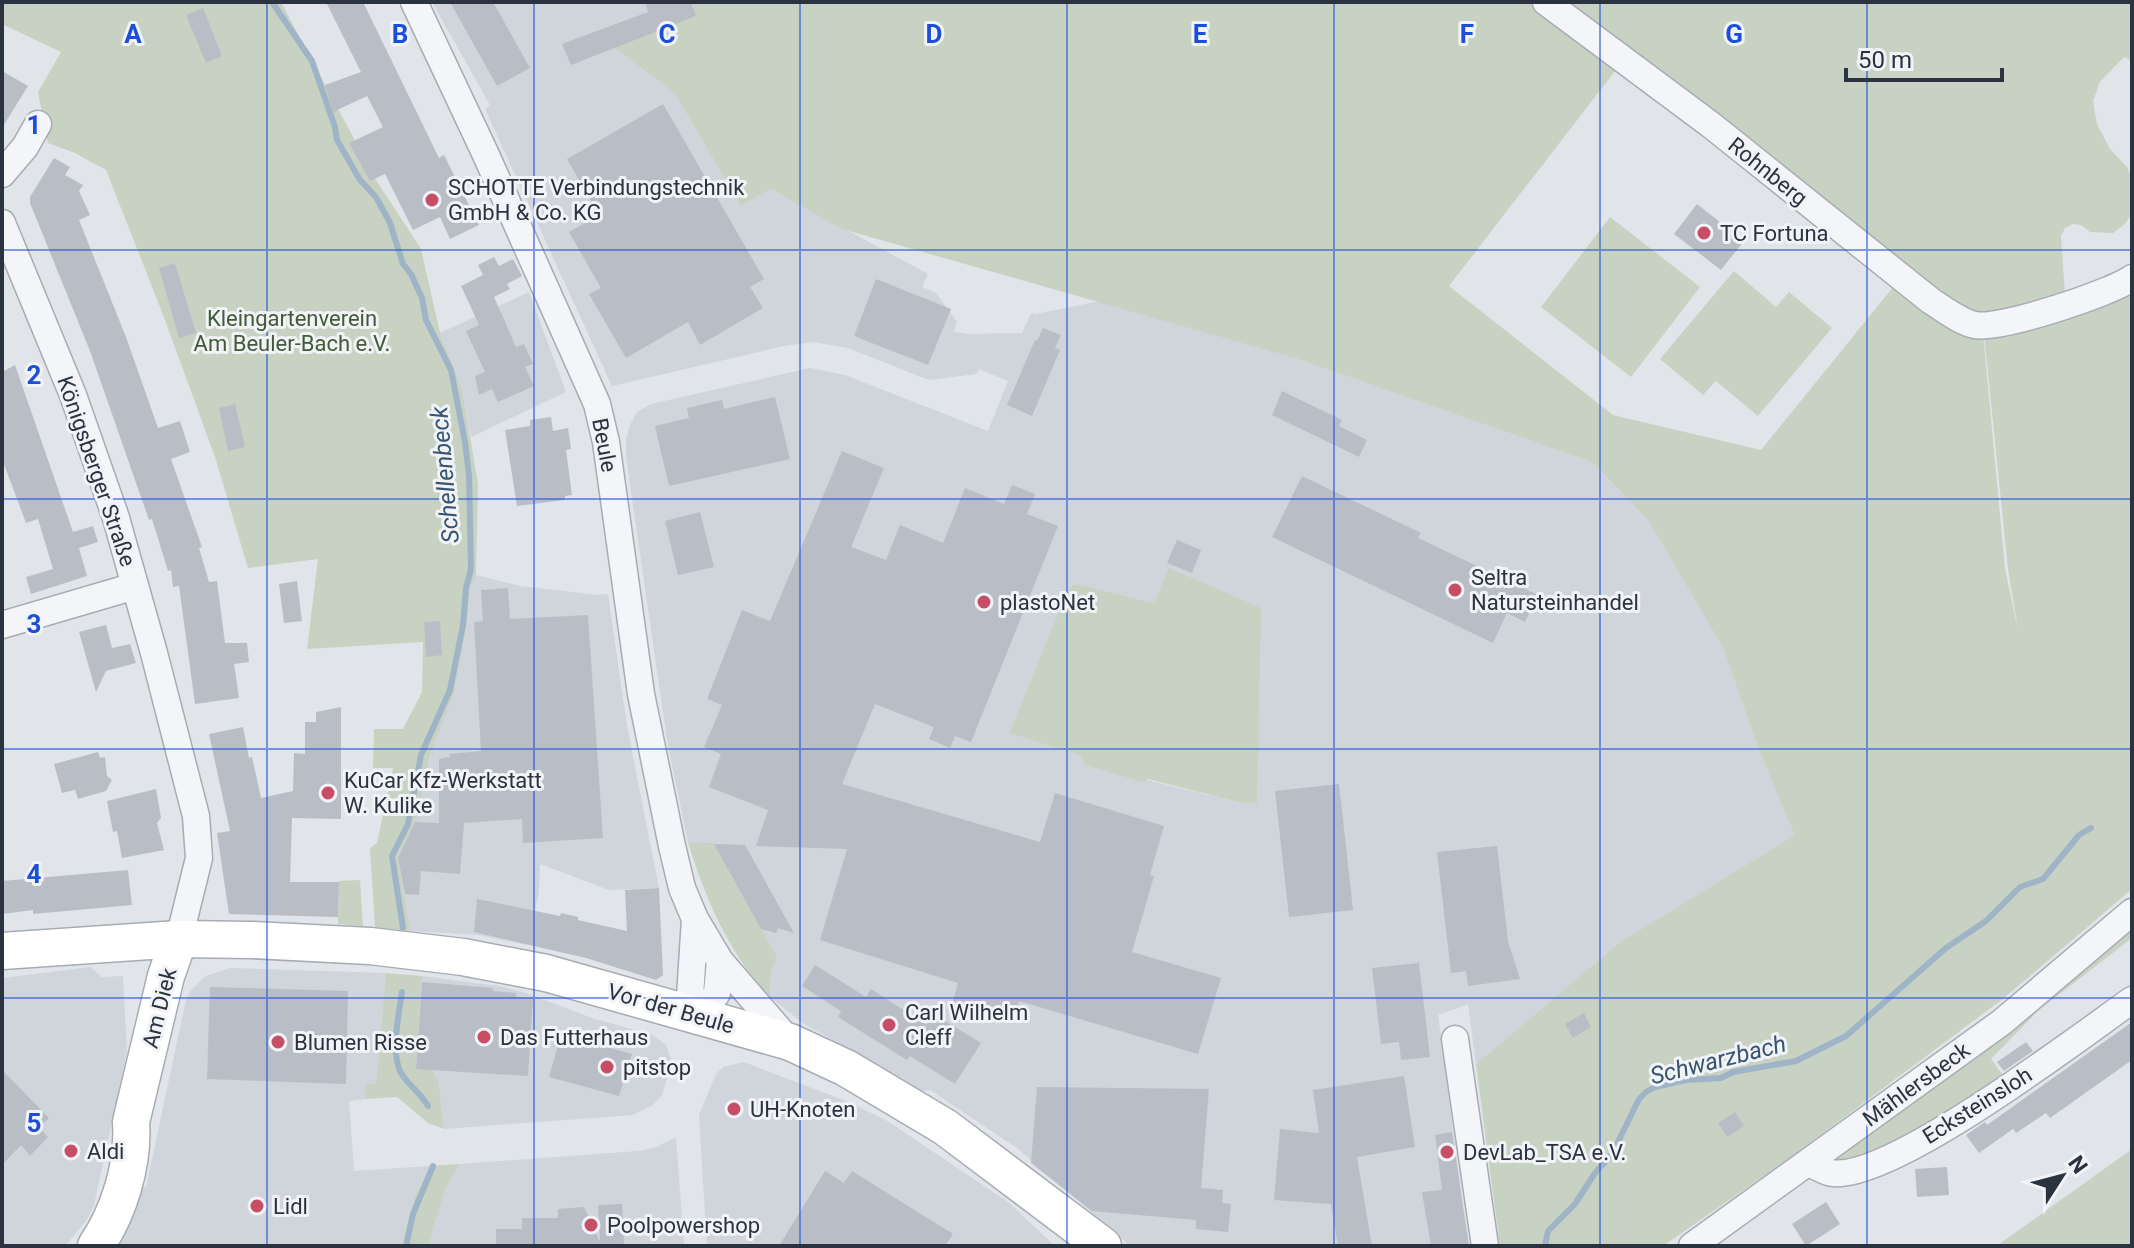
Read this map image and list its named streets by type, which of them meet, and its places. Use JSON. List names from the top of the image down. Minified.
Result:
{"streets":{"main road":["Am Diek","Vor der Beule"],"street":["Rohnberg","Beule","Königsberger Straße","Mählersbeck","Ecksteinsloh"]},"crossings":[["Beule","Vor der Beule"],["Königsberger Straße","Am Diek"],["Königsberger Straße","Vor der Beule"],["Am Diek","Vor der Beule"],["Mählersbeck","Ecksteinsloh"]],"water":["Schellenbeck","Schwarzbach"],"parks":["Kleingartenverein Am Beuler-Bach e.V."],"places":["SCHOTTE Verbindungstechnik GmbH & Co. KG","TC Fortuna","Seltra Natursteinhandel","plastoNet","KuCar Kfz-Werkstatt W. Kulike","Carl Wilhelm Cleff","Das Futterhaus","Blumen Risse","pitstop","UH-Knoten","Aldi","DevLab_TSA e.V.","Lidl","Poolpowershop"],"scale_bar":"50 m","north":"top right","grid":{"columns":["A","B","C","D","E","F","G"],"rows":["1","2","3","4","5"]}}
